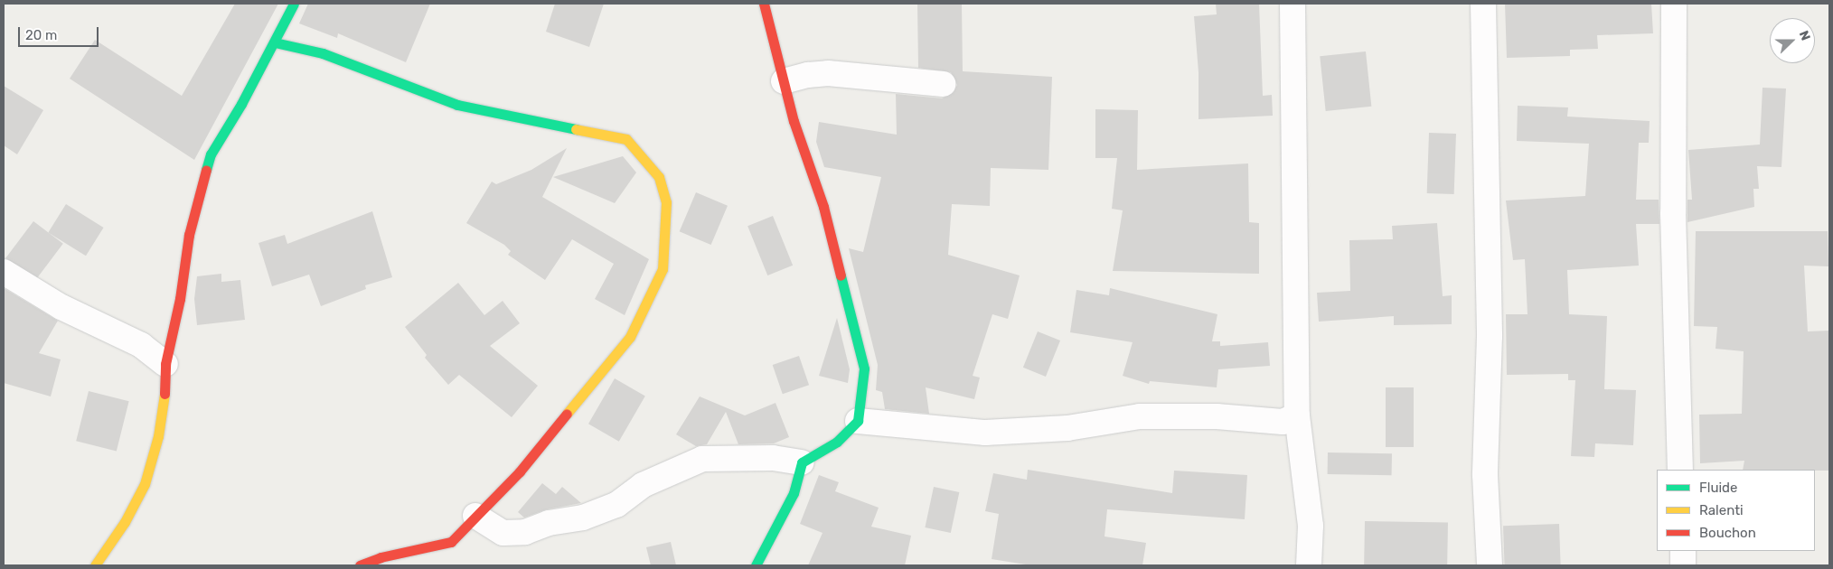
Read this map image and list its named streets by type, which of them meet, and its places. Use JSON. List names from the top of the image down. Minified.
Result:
{"legend":["Fluide","Ralenti","Bouchon"],"scale_bar":"20 m","north":"right"}
